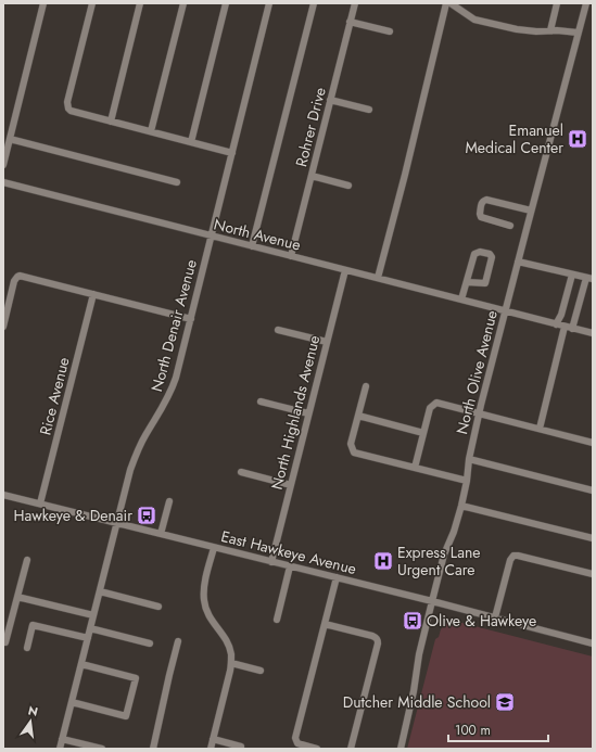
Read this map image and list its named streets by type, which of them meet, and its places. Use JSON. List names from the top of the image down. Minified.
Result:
{"streets":{"street":["Rohrer Drive","North Avenue","North Denair Avenue","North Olive Avenue","Rice Avenue","North Highlands Avenue","East Hawkeye Avenue"]},"crossings":[["Rohrer Drive","North Avenue"],["North Avenue","North Denair Avenue"],["North Avenue","North Olive Avenue"],["North Avenue","North Highlands Avenue"],["North Denair Avenue","East Hawkeye Avenue"],["North Olive Avenue","East Hawkeye Avenue"],["Rice Avenue","East Hawkeye Avenue"],["North Highlands Avenue","East Hawkeye Avenue"]],"places":{"hospital":["Emanuel Medical Center","Express Lane Urgent Care"],"bus stop":["Hawkeye & Denair","Olive & Hawkeye"],"school or university":["Dutcher Middle School"]},"scale_bar":"100 m","north":"top"}
